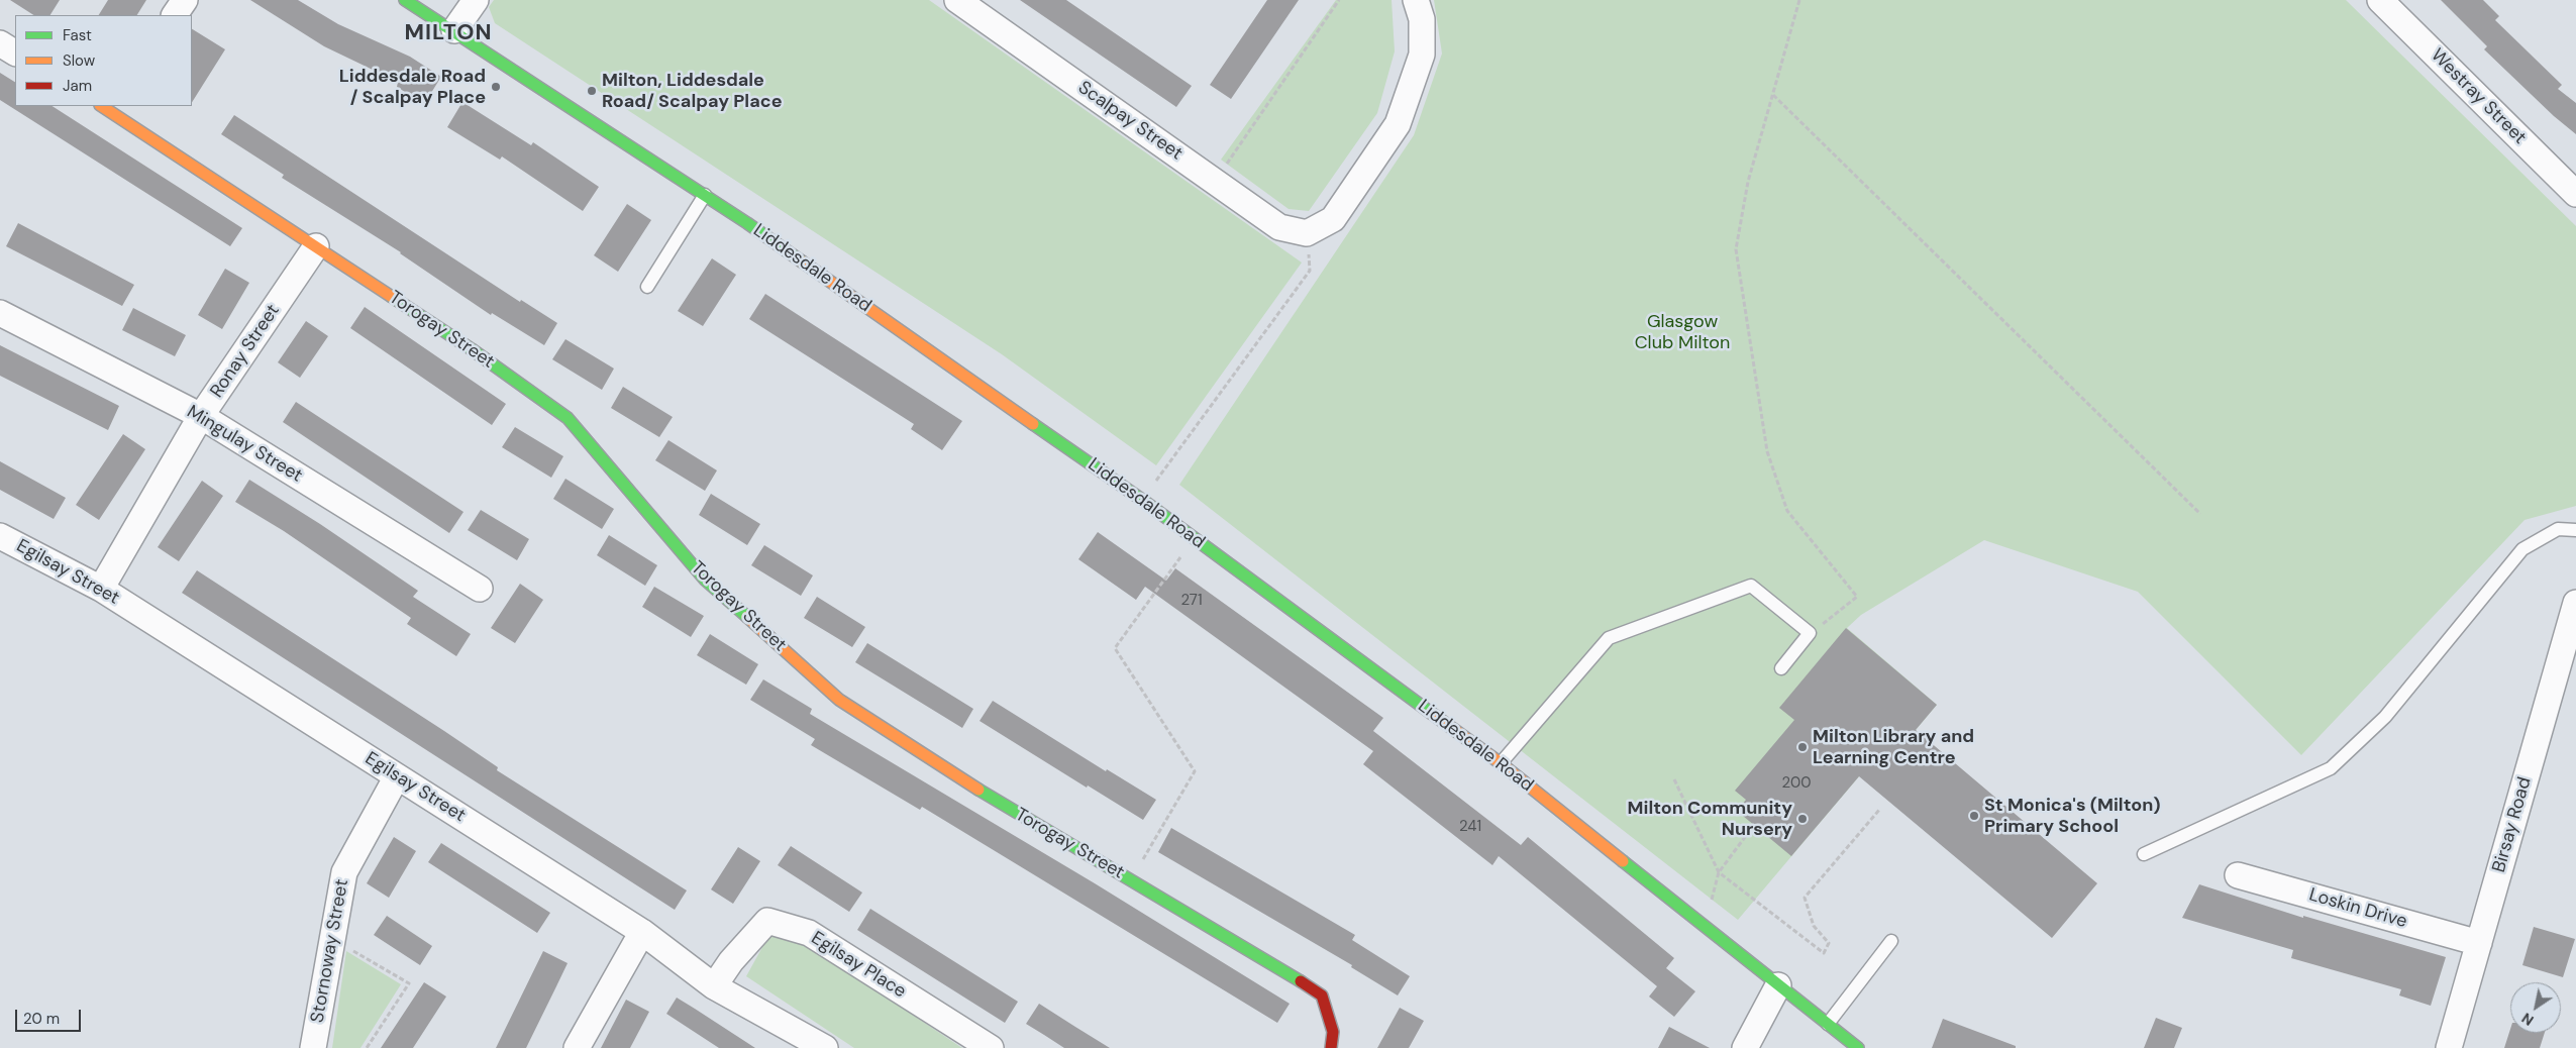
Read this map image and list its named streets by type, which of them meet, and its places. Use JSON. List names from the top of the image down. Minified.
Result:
{"streets":{"street":["Westray Street","Scalpay Street","Liddesdale Road","Torogay Street","Ronay Street","Mingulay Street","Egilsay Street","Birsay Road","Loskin Drive","Stornoway Street","Egilsay Place"]},"crossings":[["Torogay Street","Ronay Street"],["Ronay Street","Mingulay Street"],["Ronay Street","Egilsay Street"],["Egilsay Street","Stornoway Street"],["Egilsay Street","Egilsay Place"],["Birsay Road","Loskin Drive"]],"districts":["MILTON"],"parks":["Glasgow Club Milton"],"places":["Liddesdale Road / Scalpay Place","Milton, Liddesdale Road/ Scalpay Place","Milton Library and Learning Centre","St Monica's (Milton) Primary School","Milton Community Nursery"],"house_numbers":["271","200","241"],"legend":["Fast","Slow","Jam"],"scale_bar":"20 m","north":"bottom left"}
